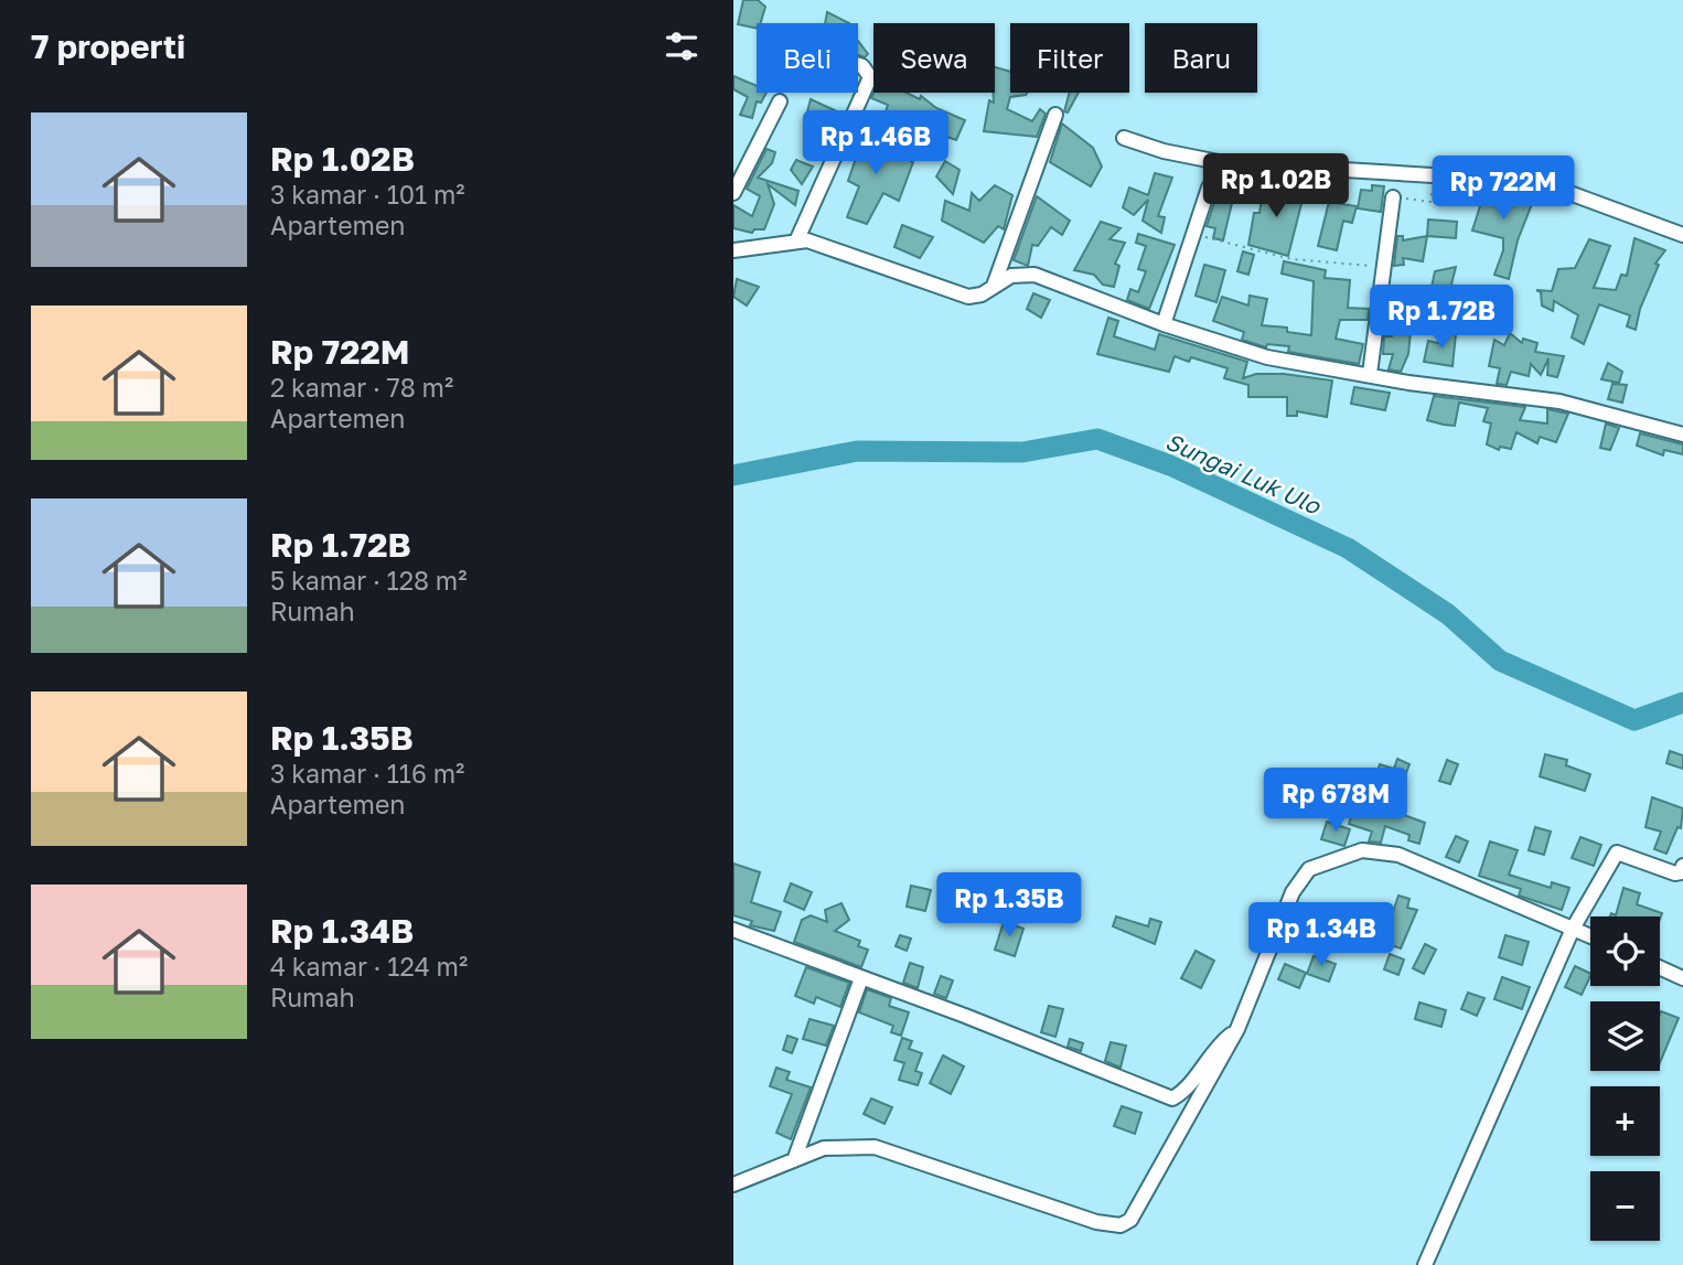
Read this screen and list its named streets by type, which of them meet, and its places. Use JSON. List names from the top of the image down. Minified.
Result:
{"water":["Sungai Luk Ulo"],"page":{"heading":"7 properti","chip":["Beli","Sewa","Filter","Baru"],"list":[{"name":"Rp 1.02B","note":"3 kamar · 101 m² · Apartemen"},{"name":"Rp 722M","note":"2 kamar · 78 m² · Apartemen"},{"name":"Rp 1.72B","note":"5 kamar · 128 m² · Rumah"},{"name":"Rp 1.35B","note":"3 kamar · 116 m² · Apartemen"},{"name":"Rp 1.34B","note":"4 kamar · 124 m² · Rumah"}],"price":["Rp 1.46B","Rp 1.02B","Rp 722M","Rp 1.72B","Rp 678M","Rp 1.35B","Rp 1.34B"],"map_buttons":["+","−"]}}
